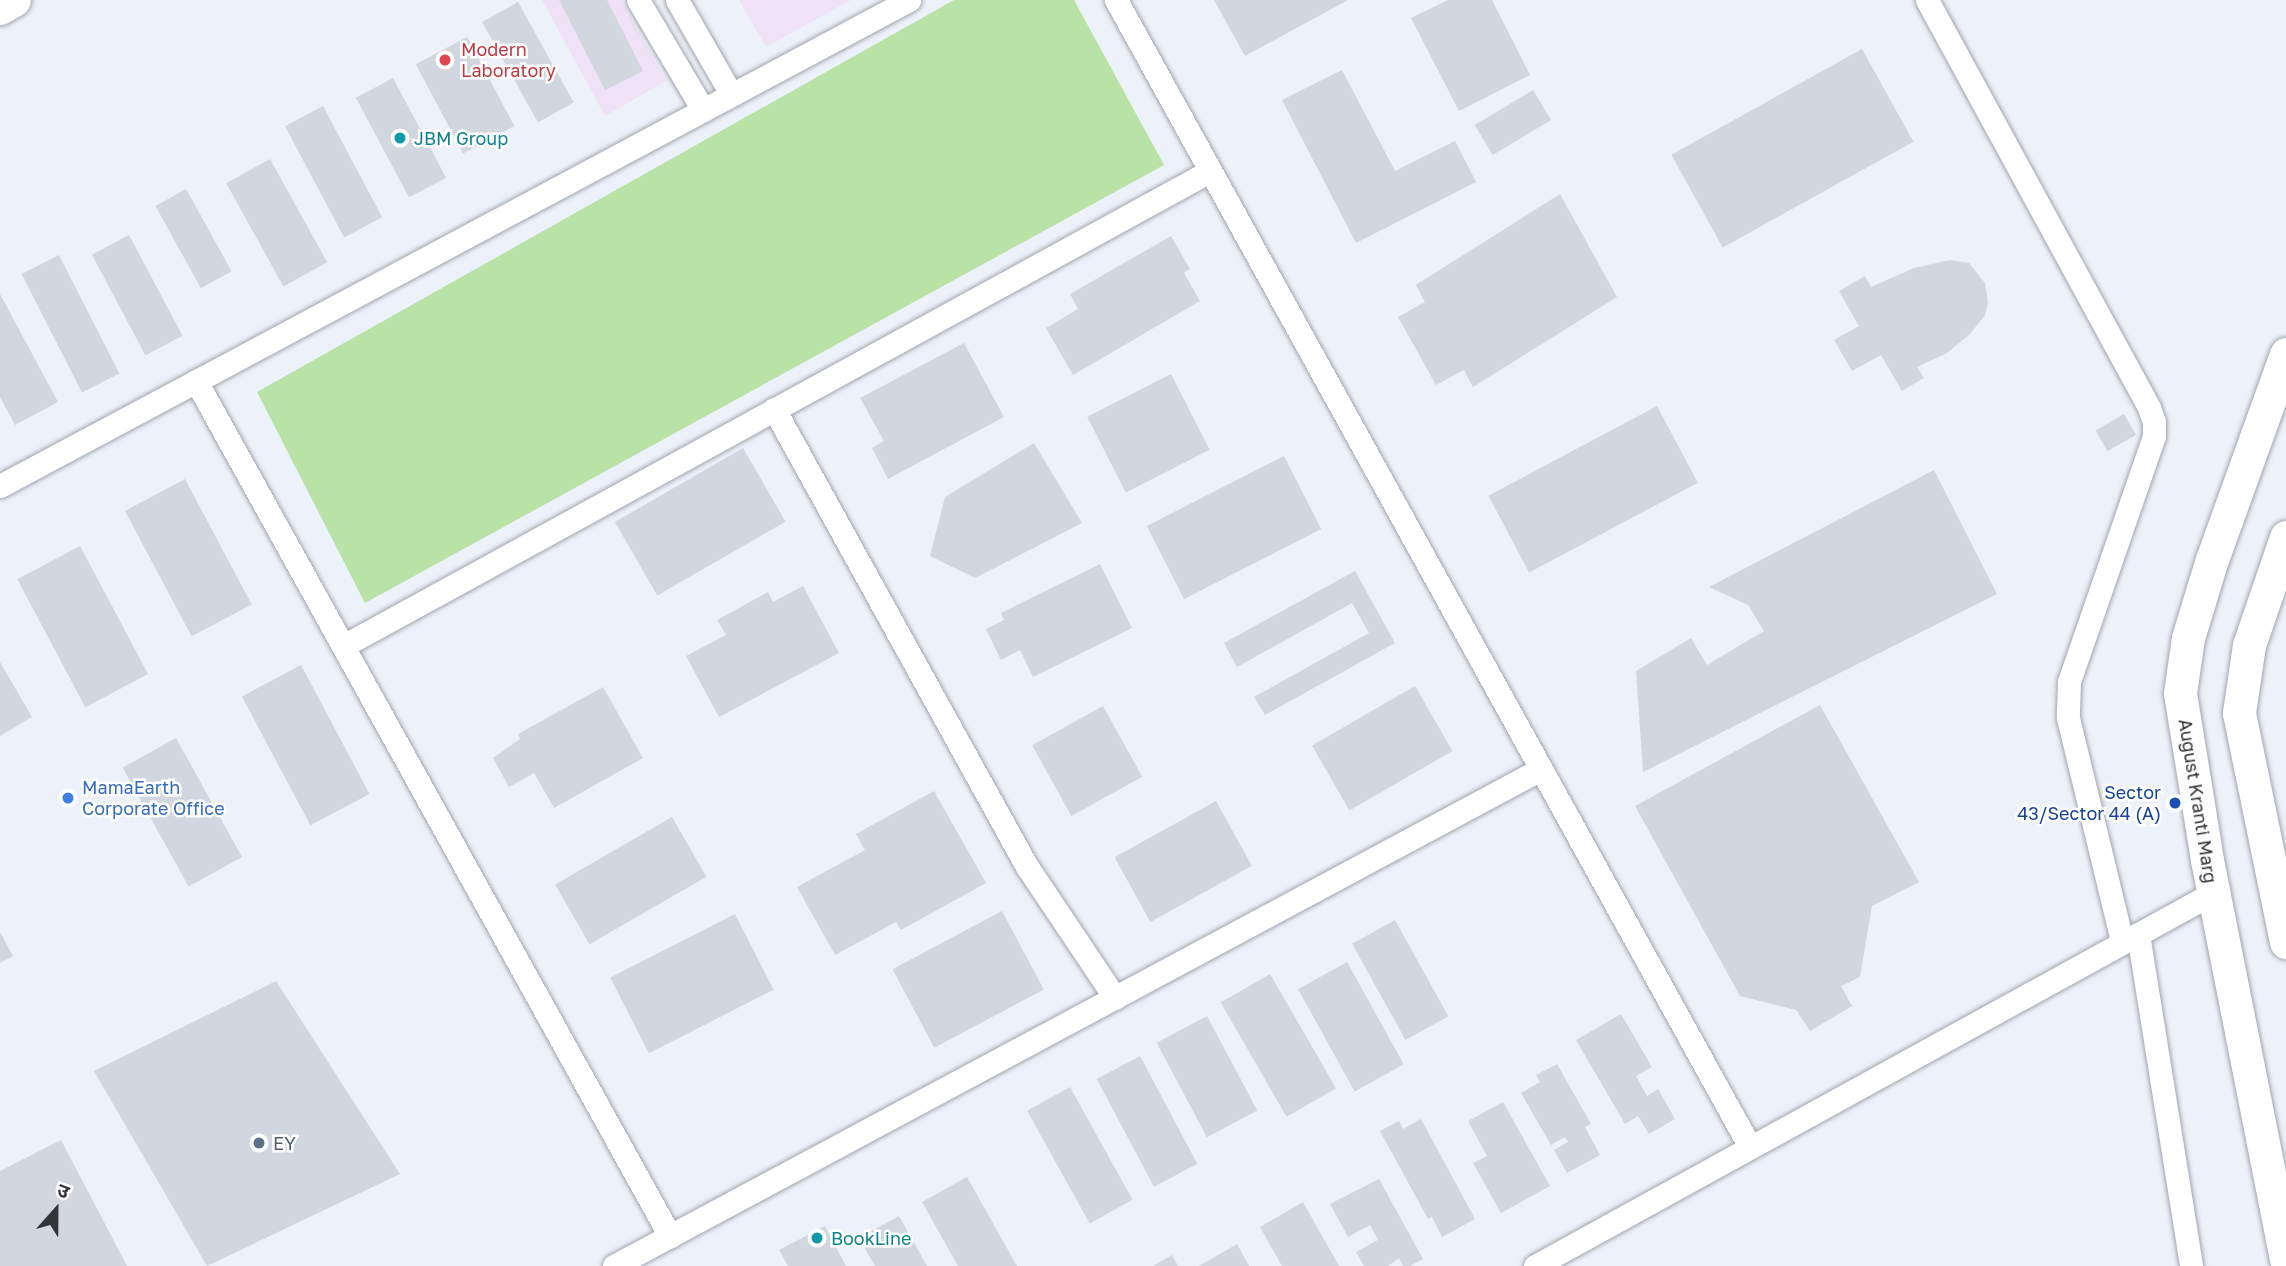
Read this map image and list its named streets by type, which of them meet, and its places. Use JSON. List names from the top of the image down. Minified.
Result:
{"streets":{"main road":["August Kranti Marg"]},"places":["Modern Laboratory","JBM Group","MamaEarth Corporate Office","Sector 43/Sector 44 (A)","EY","BookLine"],"north":"top"}
